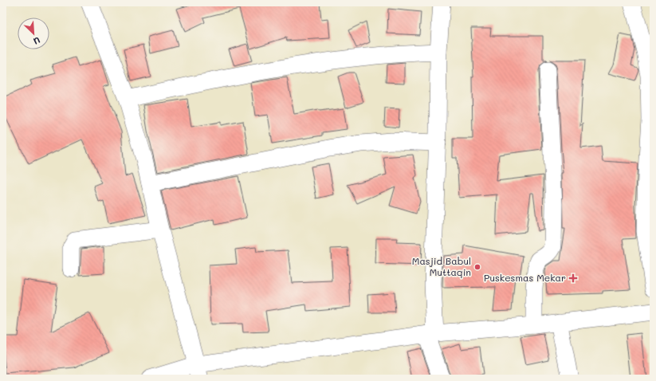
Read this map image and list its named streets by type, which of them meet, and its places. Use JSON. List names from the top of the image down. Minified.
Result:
{"places":{"other":["Masjid Babul Muttaqin"],"health":["Puskesmas Mekar"]},"north":"bottom right"}
